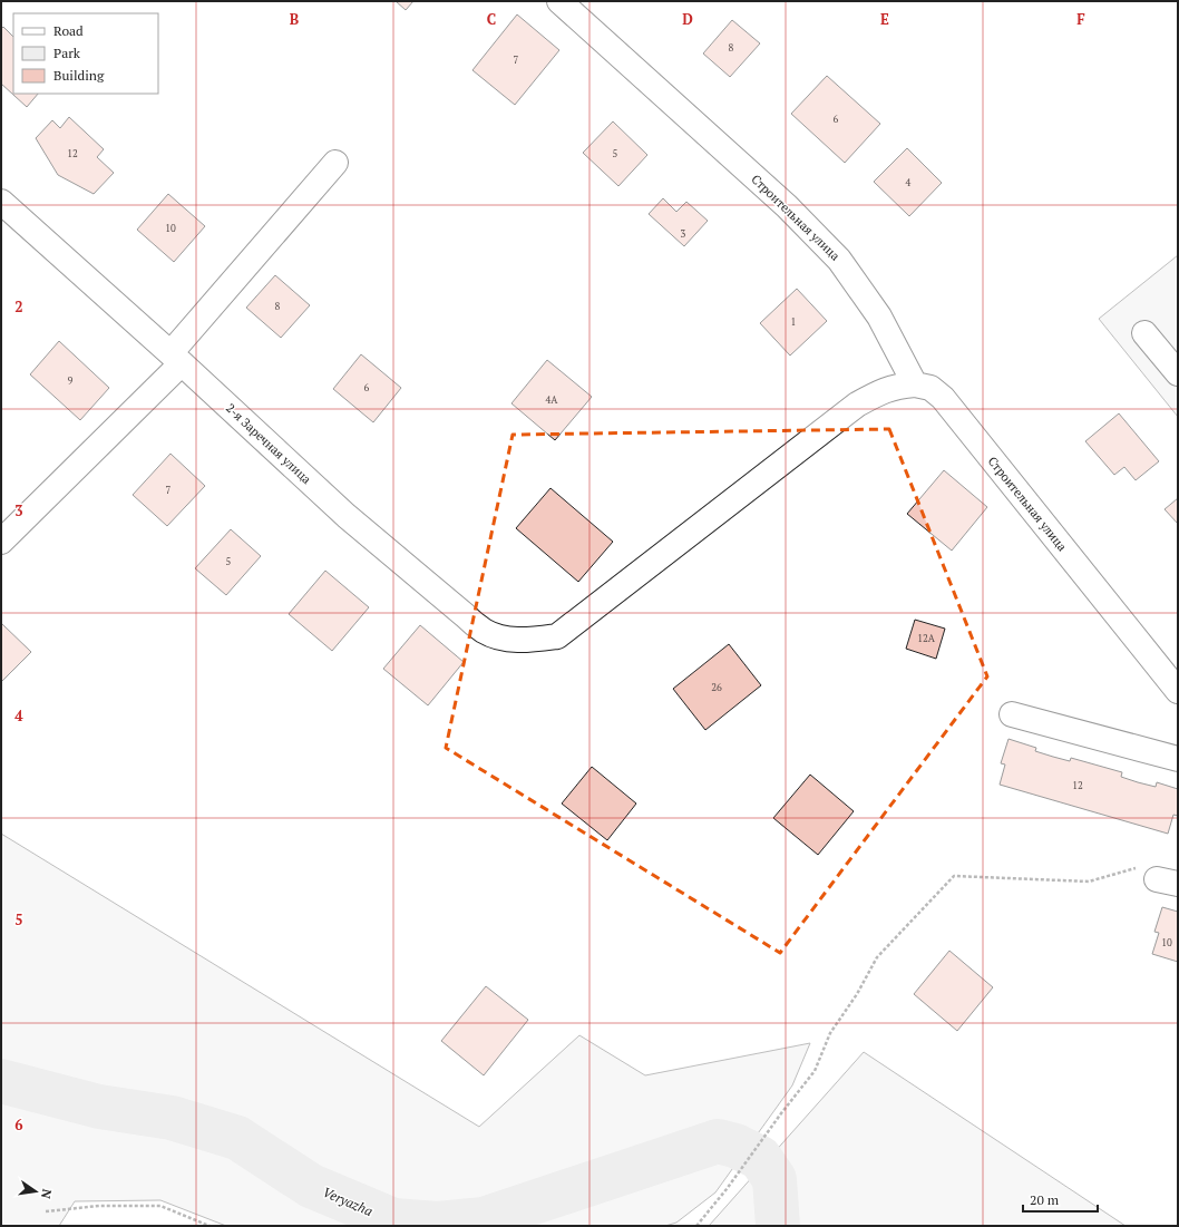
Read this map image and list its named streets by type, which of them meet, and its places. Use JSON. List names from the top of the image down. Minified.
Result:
{"streets":{"street":["Строительная улица","2-я Заречная улица"]},"crossings":[["Строительная улица","2-я Заречная улица"]],"water":["Veryazha"],"house_numbers":["8","7","6","12","5","4","10","3","8","1","9","6","4А","7","5","12А","26","12","10"],"legend":["Road","Park","Building"],"scale_bar":"20 m","north":"right","grid":{"columns":["B","C","D","E","F"],"rows":["2","3","4","5","6"]}}
